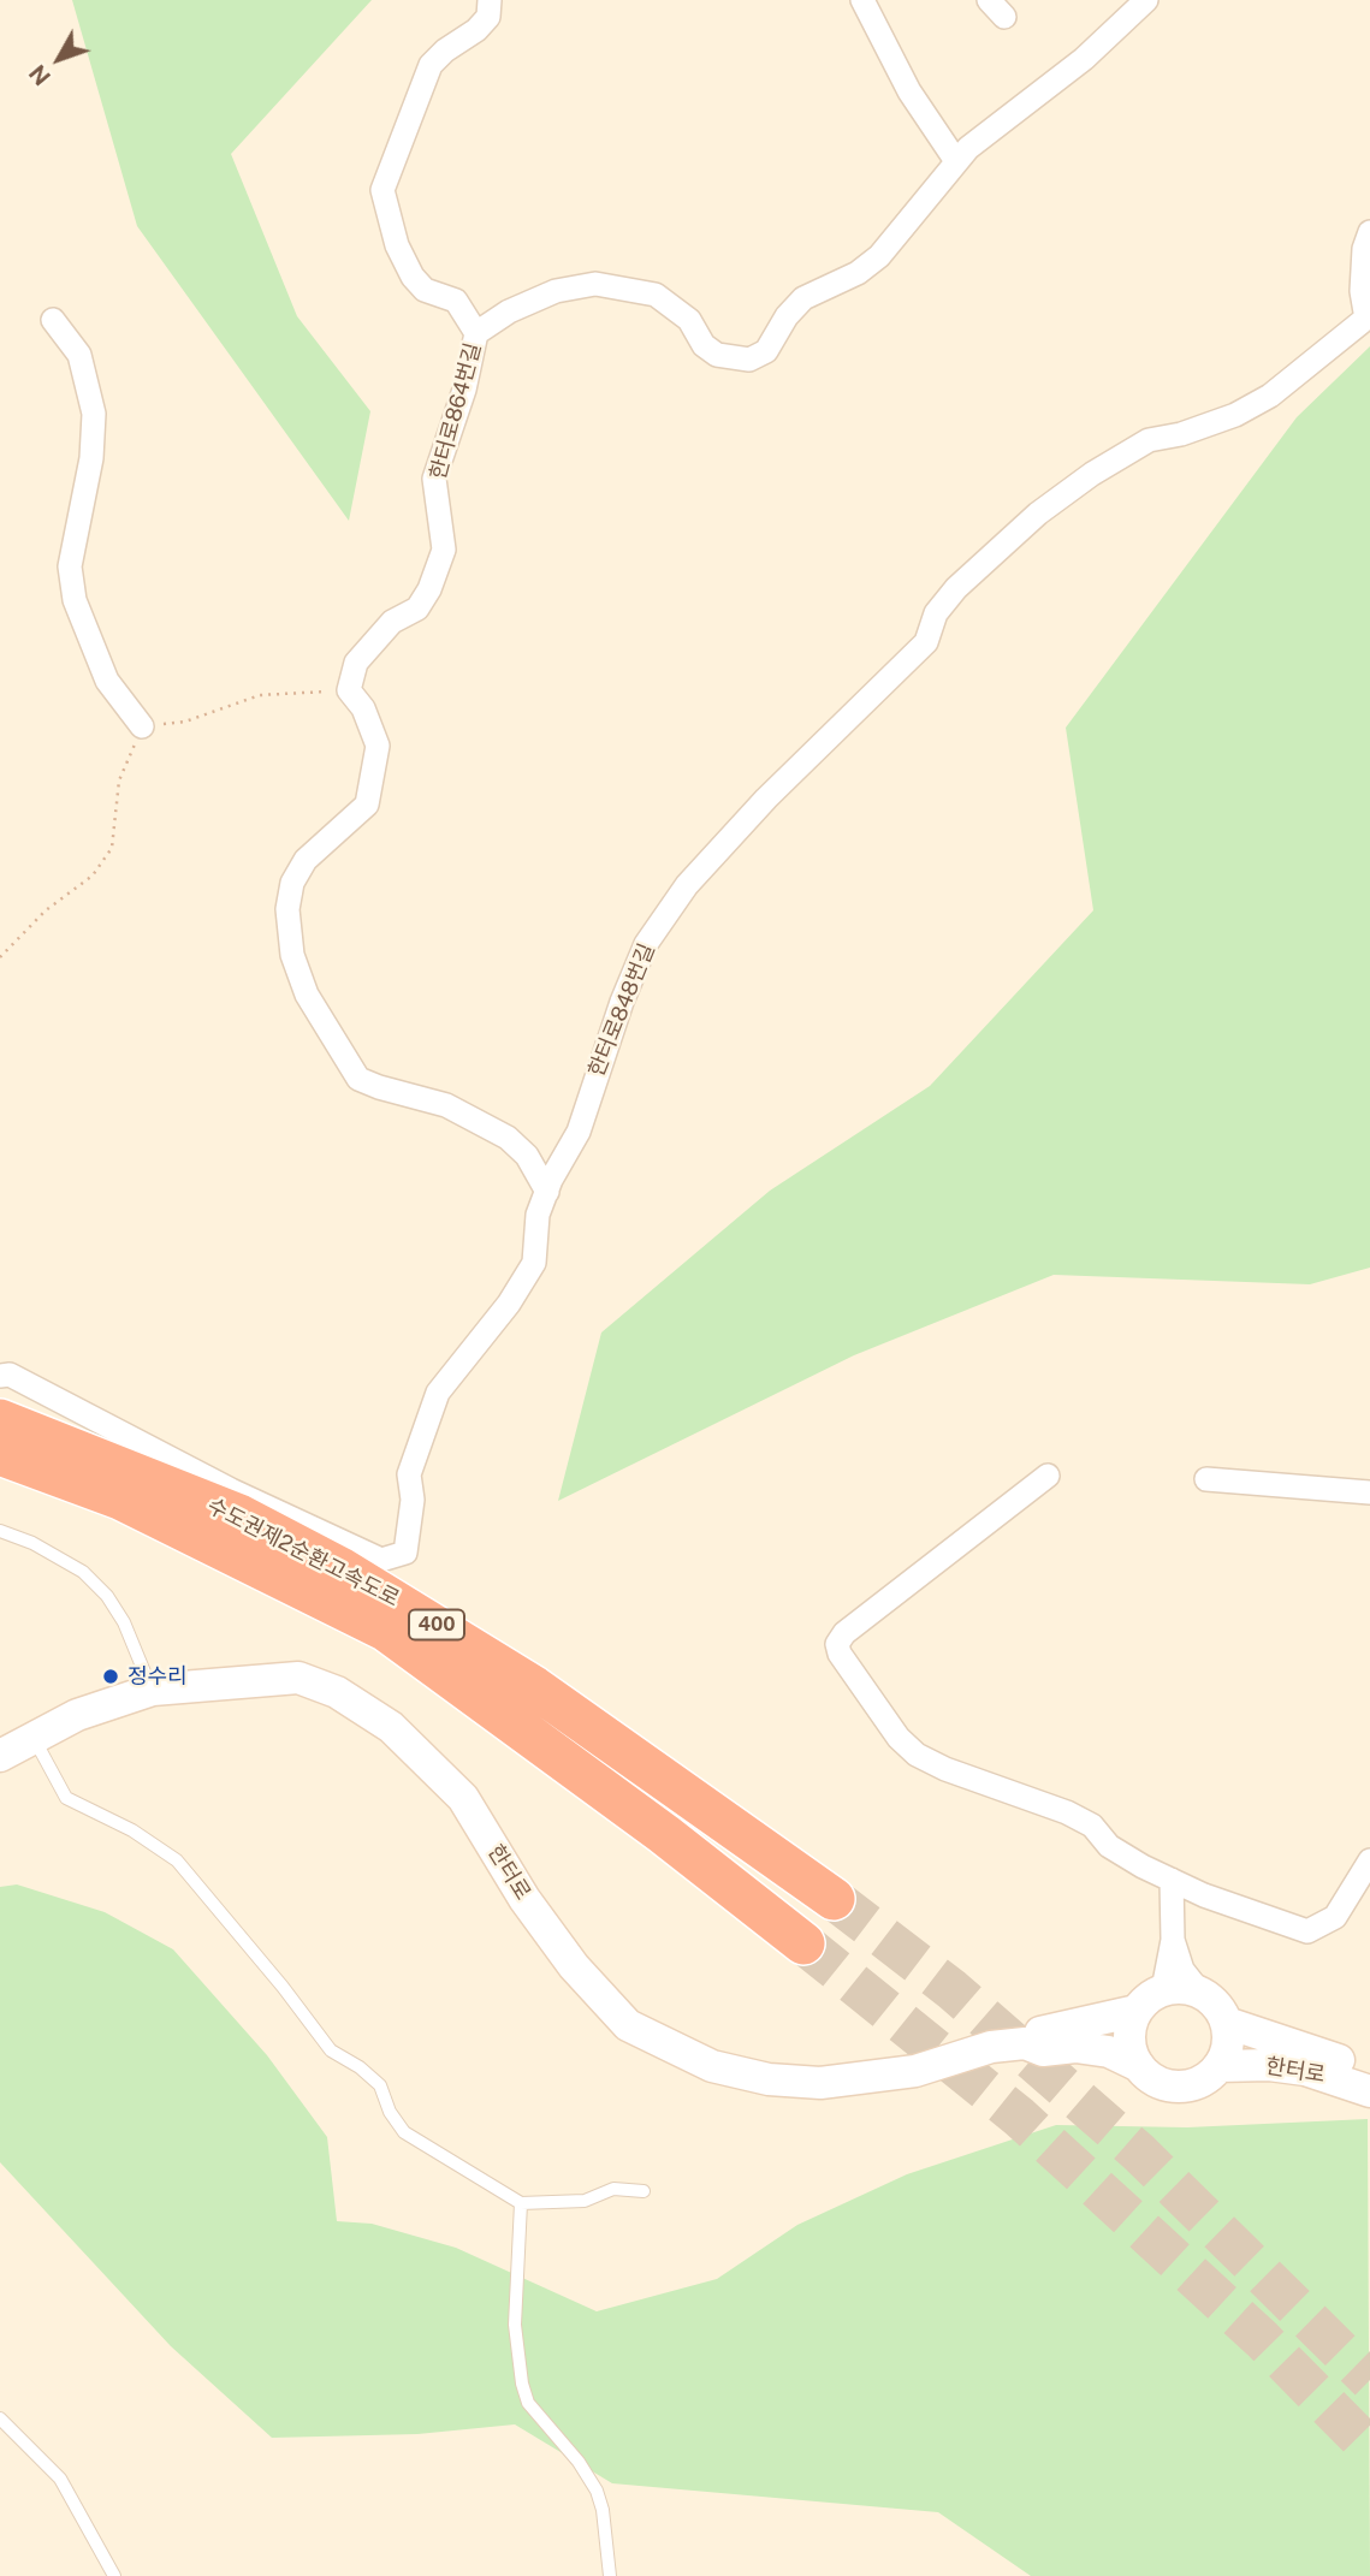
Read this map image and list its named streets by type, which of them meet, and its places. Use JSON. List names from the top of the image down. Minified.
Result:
{"streets":{"highway":["수도권제2순환고속도로","400"],"main road":["한터로"],"street":["한터로864번길","한터로848번길"]},"places":["정수리"],"north":"bottom left"}
